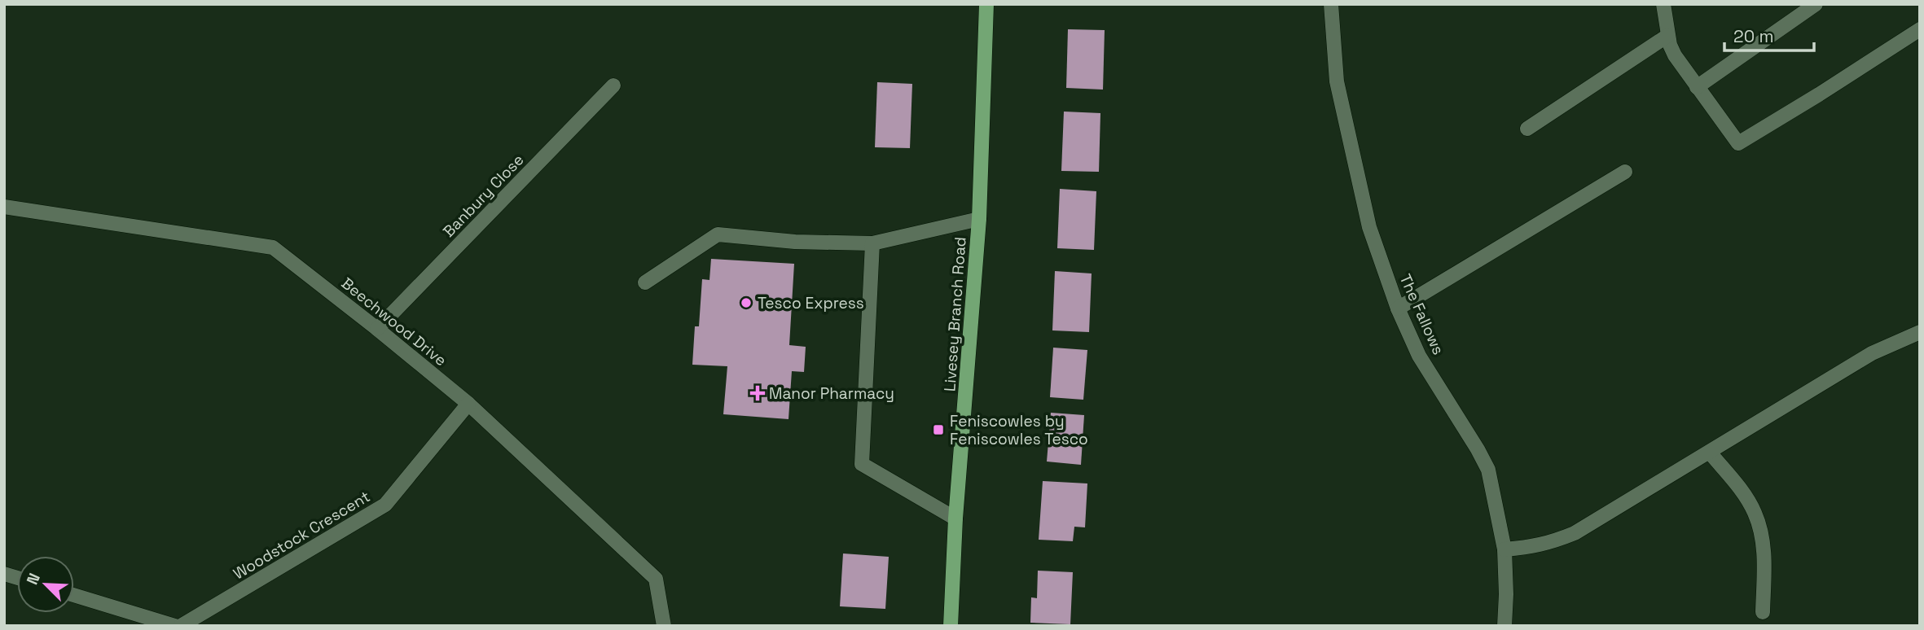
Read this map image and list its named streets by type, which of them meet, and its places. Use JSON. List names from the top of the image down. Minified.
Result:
{"streets":{"main road":["Livesey Branch Road"],"street":["Banbury Close","The Fallows","Beechwood Drive","Woodstock Crescent"]},"crossings":[["Banbury Close","Beechwood Drive"],["Beechwood Drive","Woodstock Crescent"]],"places":{"other":["Tesco Express"],"health":["Manor Pharmacy"],"transit":["Feniscowles by Feniscowles Tesco"]},"scale_bar":"20 m","north":"top left"}
